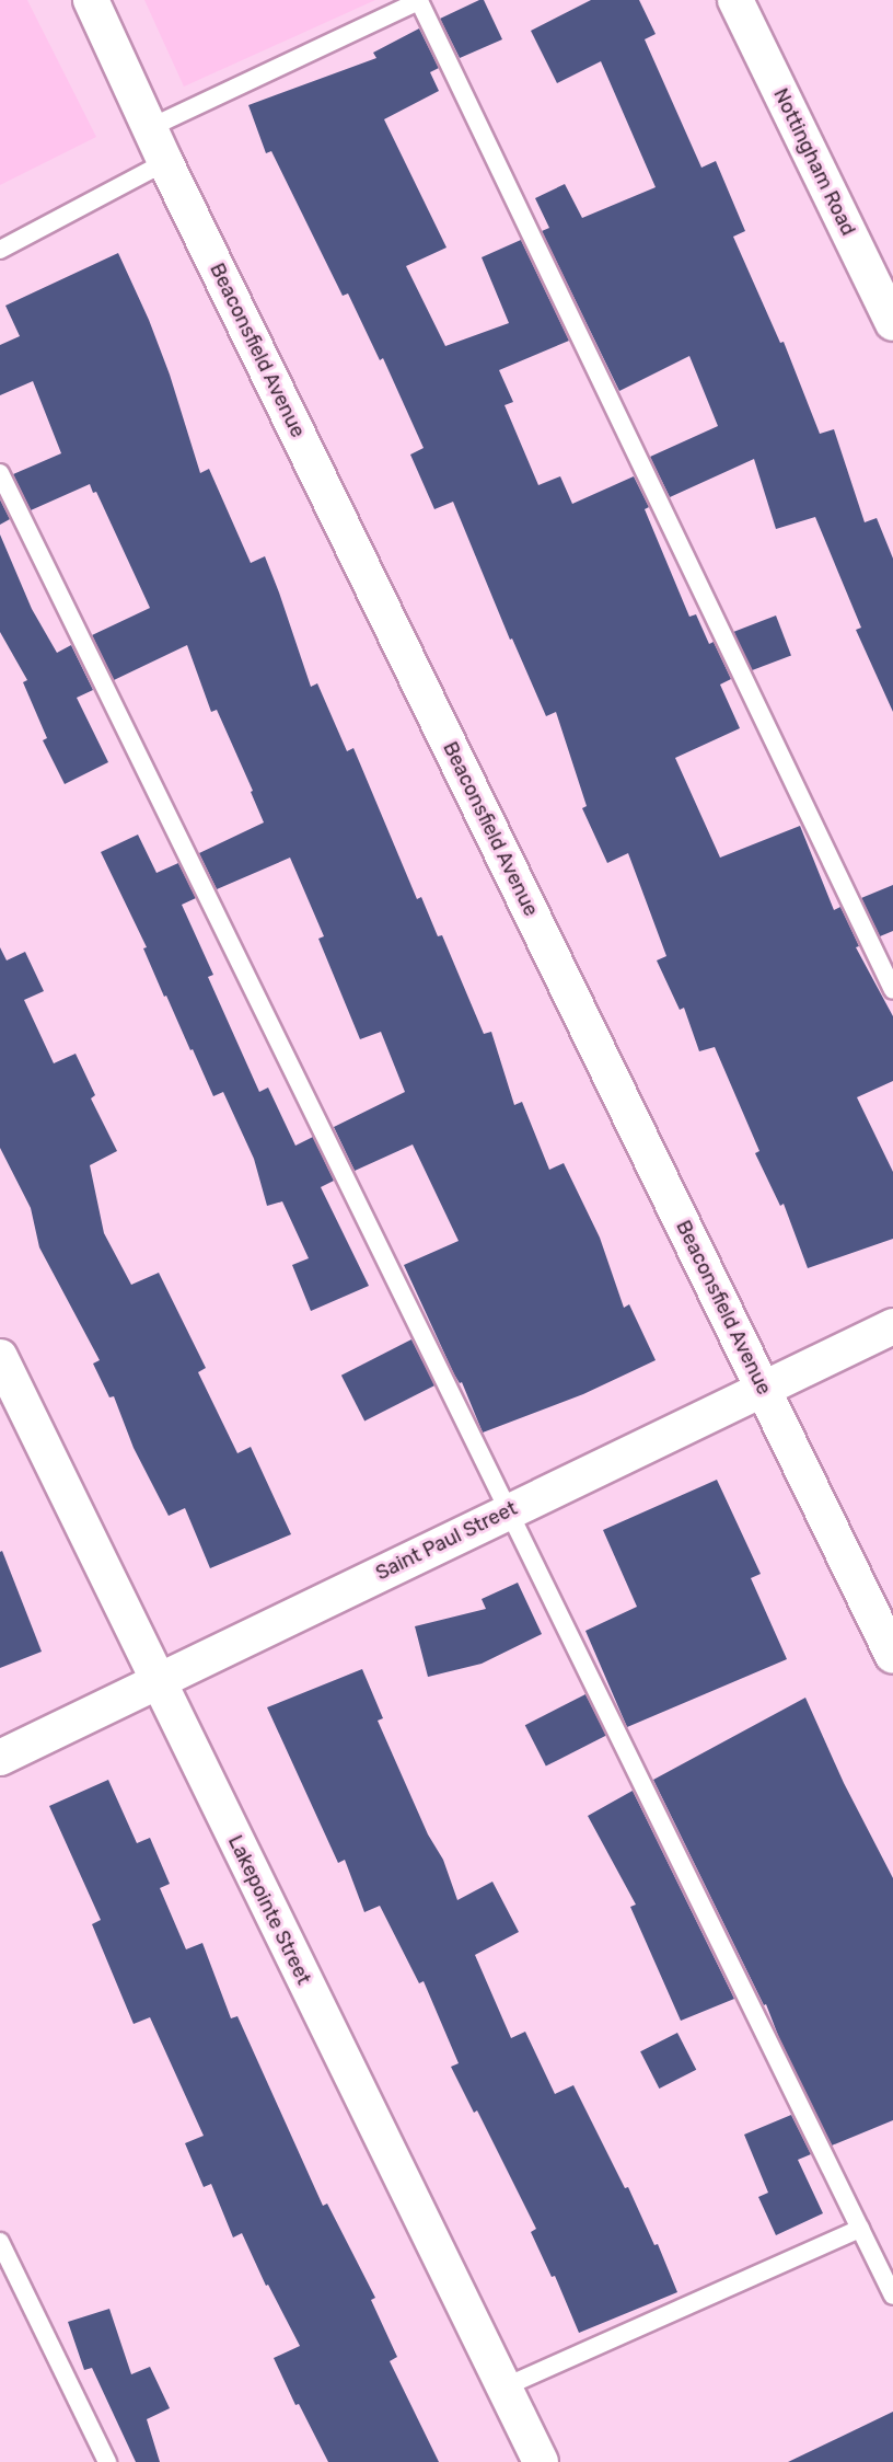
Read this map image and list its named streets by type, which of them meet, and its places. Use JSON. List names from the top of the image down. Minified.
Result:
{"streets":{"street":["Nottingham Road","Beaconsfield Avenue","Saint Paul Street","Lakepointe Street"]},"crossings":[["Beaconsfield Avenue","Saint Paul Street"],["Saint Paul Street","Lakepointe Street"]]}
